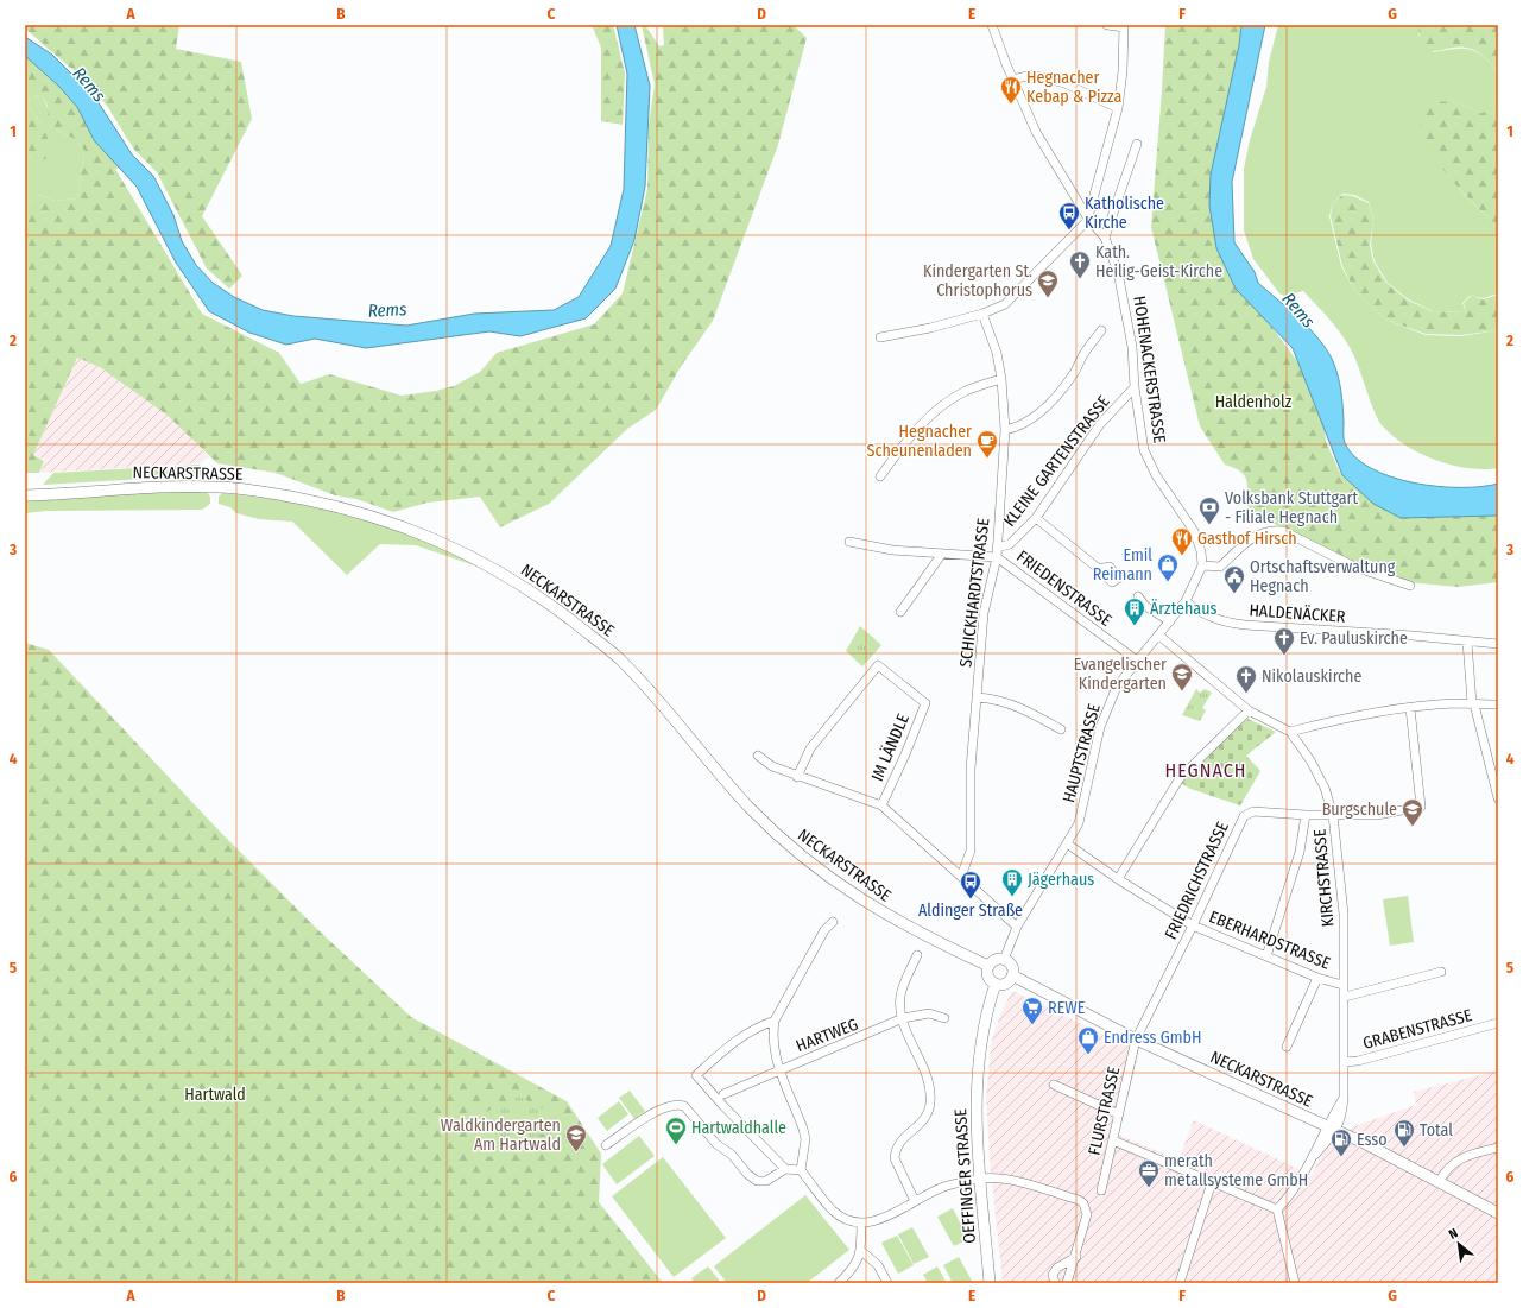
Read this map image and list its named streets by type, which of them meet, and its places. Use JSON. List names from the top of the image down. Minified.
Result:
{"streets":{"main road":["NECKARSTRASSE","OEFFINGER STRASSE"],"street":["HOHENACKERSTRASSE","KLEINE GARTENSTRASSE","FRIEDENSTRASSE","SCHICKHARDTSTRASSE","HALDENÄCKER","IM LÄNDLE","HAUPTSTRASSE","KIRCHSTRASSE","FRIEDRICHSTRASSE","EBERHARDSTRASSE","GRABENSTRASSE","HARTWEG","FLURSTRASSE"]},"crossings":[["HOHENACKERSTRASSE","KLEINE GARTENSTRASSE"],["HOHENACKERSTRASSE","HAUPTSTRASSE"],["KLEINE GARTENSTRASSE","SCHICKHARDTSTRASSE"],["NECKARSTRASSE","HAUPTSTRASSE"],["NECKARSTRASSE","KIRCHSTRASSE"],["NECKARSTRASSE","FRIEDRICHSTRASSE"],["NECKARSTRASSE","FLURSTRASSE"],["NECKARSTRASSE","OEFFINGER STRASSE"],["FRIEDENSTRASSE","SCHICKHARDTSTRASSE"],["FRIEDENSTRASSE","HAUPTSTRASSE"],["HALDENÄCKER","HAUPTSTRASSE"],["HAUPTSTRASSE","KIRCHSTRASSE"],["HAUPTSTRASSE","EBERHARDSTRASSE"],["HAUPTSTRASSE","OEFFINGER STRASSE"],["KIRCHSTRASSE","FRIEDRICHSTRASSE"],["KIRCHSTRASSE","EBERHARDSTRASSE"],["KIRCHSTRASSE","GRABENSTRASSE"],["FRIEDRICHSTRASSE","EBERHARDSTRASSE"],["FRIEDRICHSTRASSE","FLURSTRASSE"]],"districts":["HEGNACH"],"water":["Rems"],"parks":["Haldenholz","Hartwald"],"places":{"restaurant":["Hegnacher Kebap & Pizza","Gasthof Hirsch"],"bus stop":["Katholische Kirche","Aldinger Straße"],"church":["Kath. Heilig-Geist-Kirche","Ev. Pauluskirche","Nikolauskirche"],"school or university":["Kindergarten St. Christophorus","Evangelischer Kindergarten","Burgschule","Waldkindergarten Am Hartwald"],"cafe":["Hegnacher Scheunenladen"],"bank":["Volksbank Stuttgart - Filiale Hegnach"],"shop":["Emil Reimann","Endress GmbH"],"public building":["Ortschaftsverwaltung Hegnach"],"building":["Ärztehaus","Jägerhaus"],"supermarket":["REWE"],"sports":["Hartwaldhalle"],"fuel station":["Total","Esso"],"office":["merath metallsysteme GmbH"]},"north":"top left","grid":{"columns":["A","B","C","D","E","F","G"],"rows":["1","2","3","4","5","6"]}}
